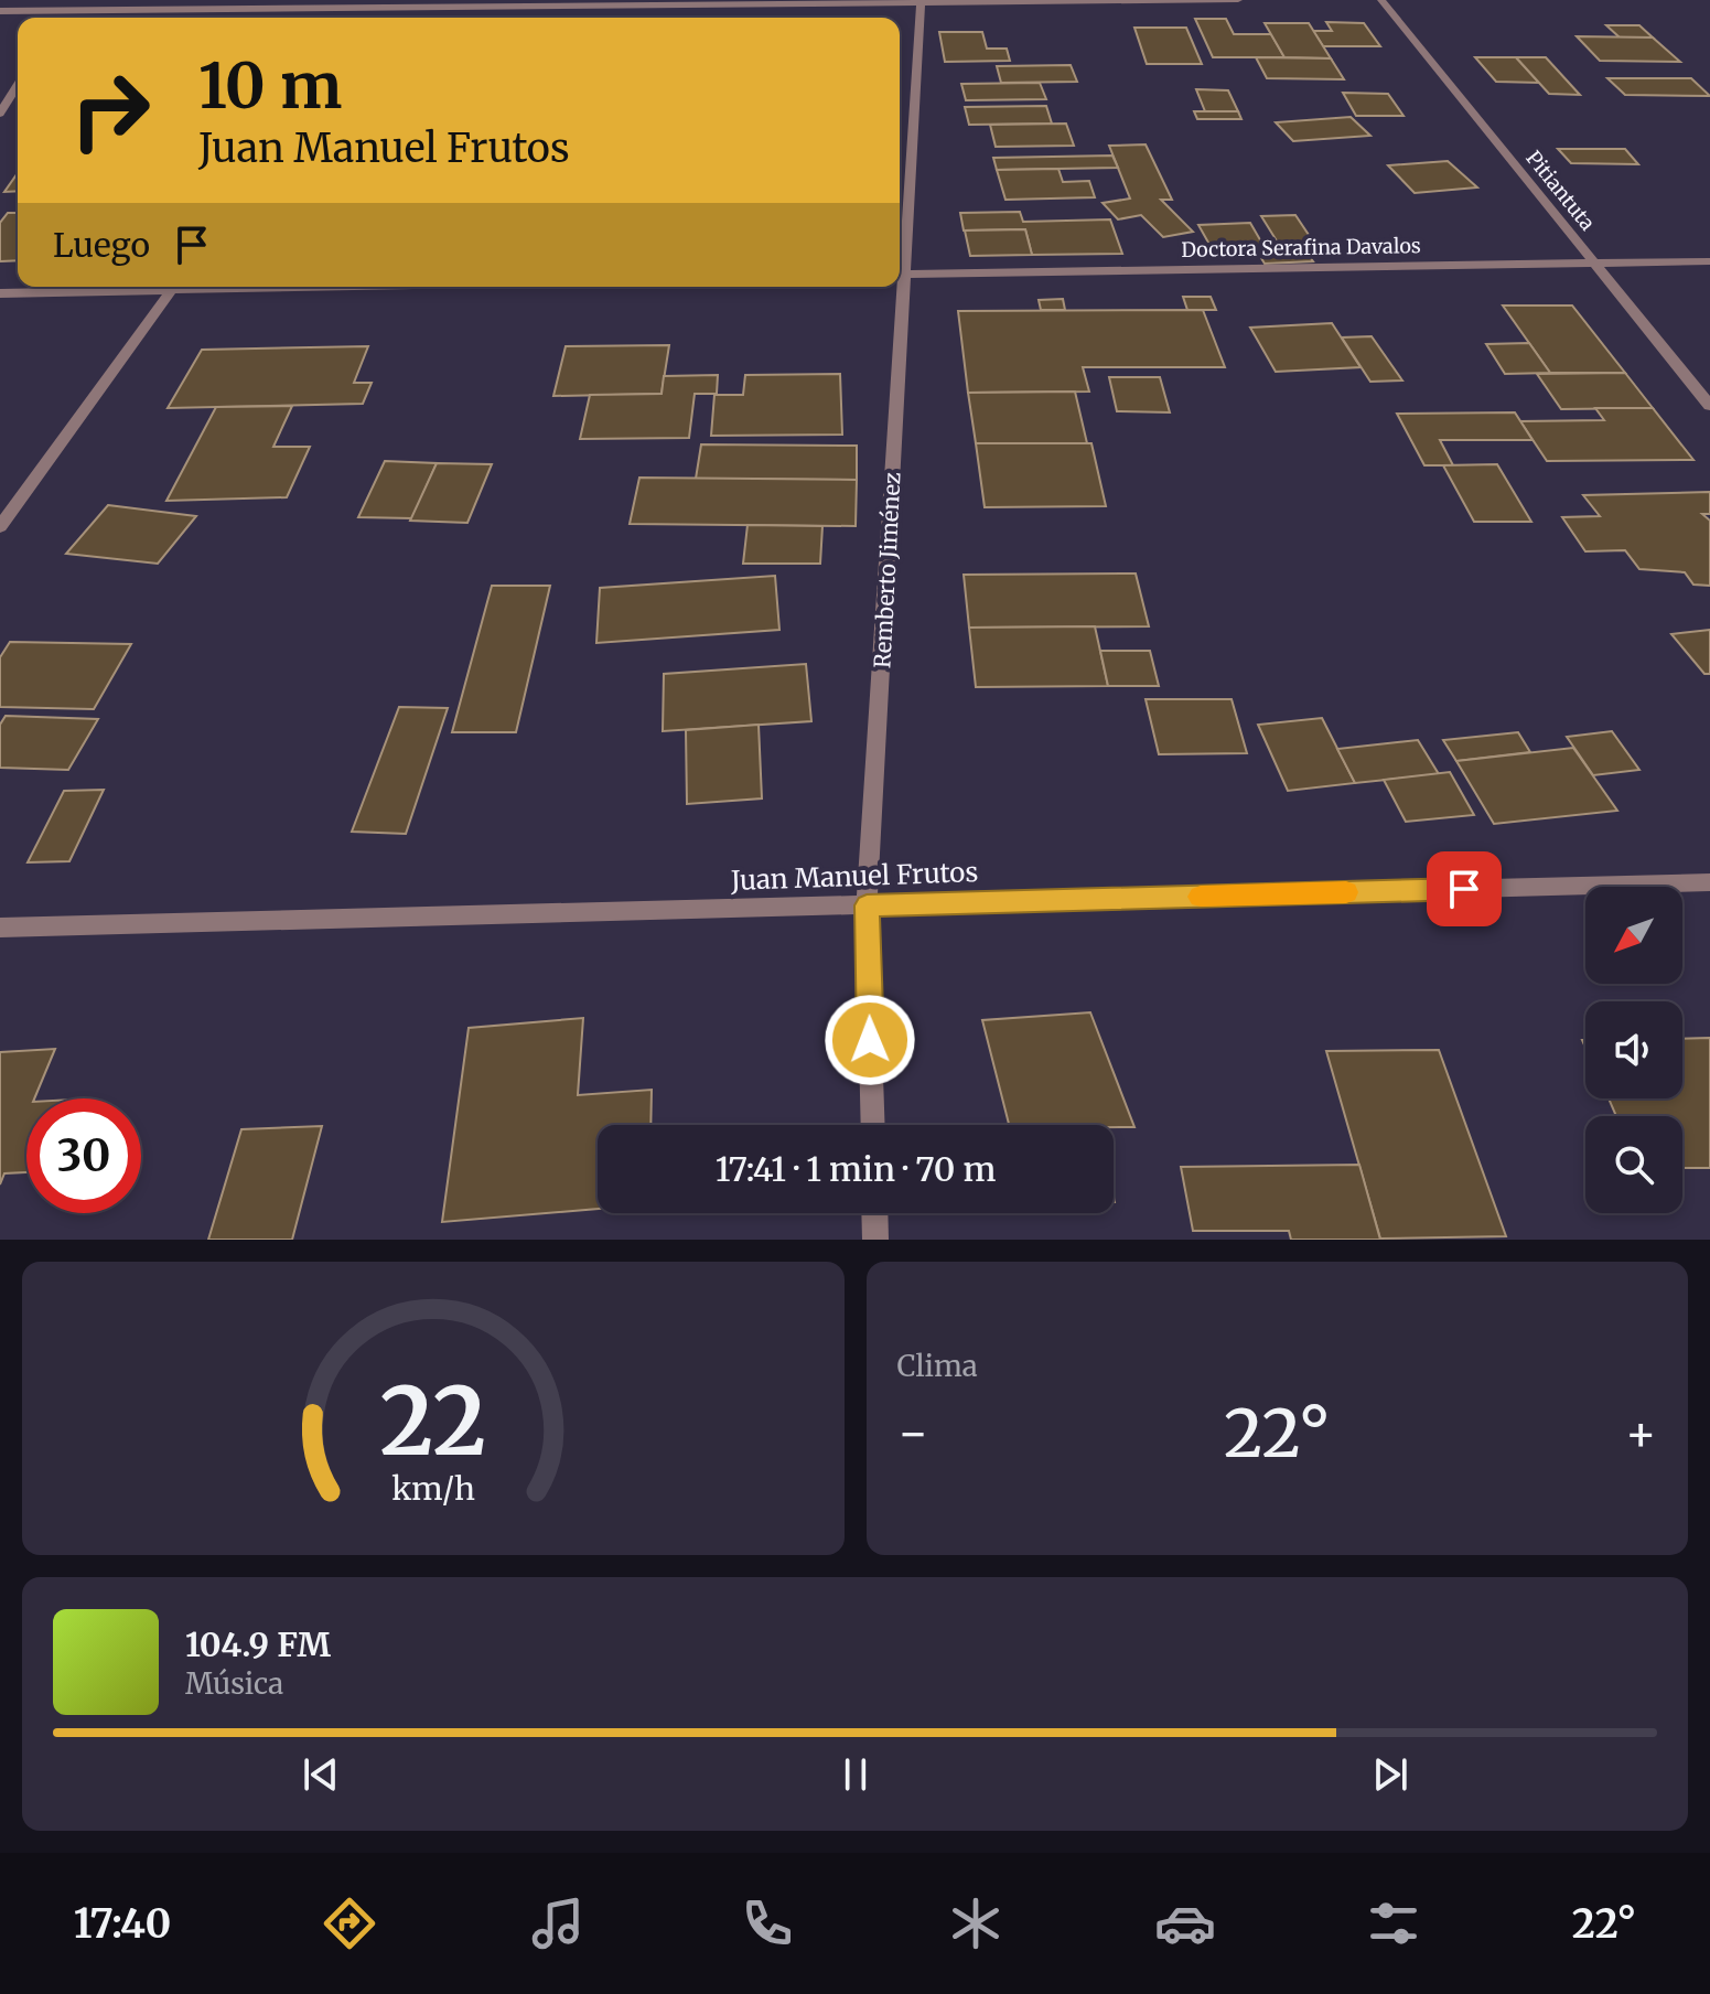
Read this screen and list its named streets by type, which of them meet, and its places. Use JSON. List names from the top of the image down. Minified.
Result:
{"streets":{"street":["Pitiantuta","Doctora Serafina Davalos","Remberto Jiménez","Juan Manuel Frutos"]},"crossings":[["Pitiantuta","Doctora Serafina Davalos"],["Doctora Serafina Davalos","Remberto Jiménez"],["Remberto Jiménez","Juan Manuel Frutos"]],"north":"bottom left","page":{"turn":["10 m","Juan Manuel Frutos"],"then":"Luego","limit":"30","trip":"17:41 · 1 min · 70 m","tile":"Clima","heat":["−","22°","+"],"song":["104.9 FM","Música"],"tabs":["17:40","22°"],"gauge":["22","km/h"]}}
